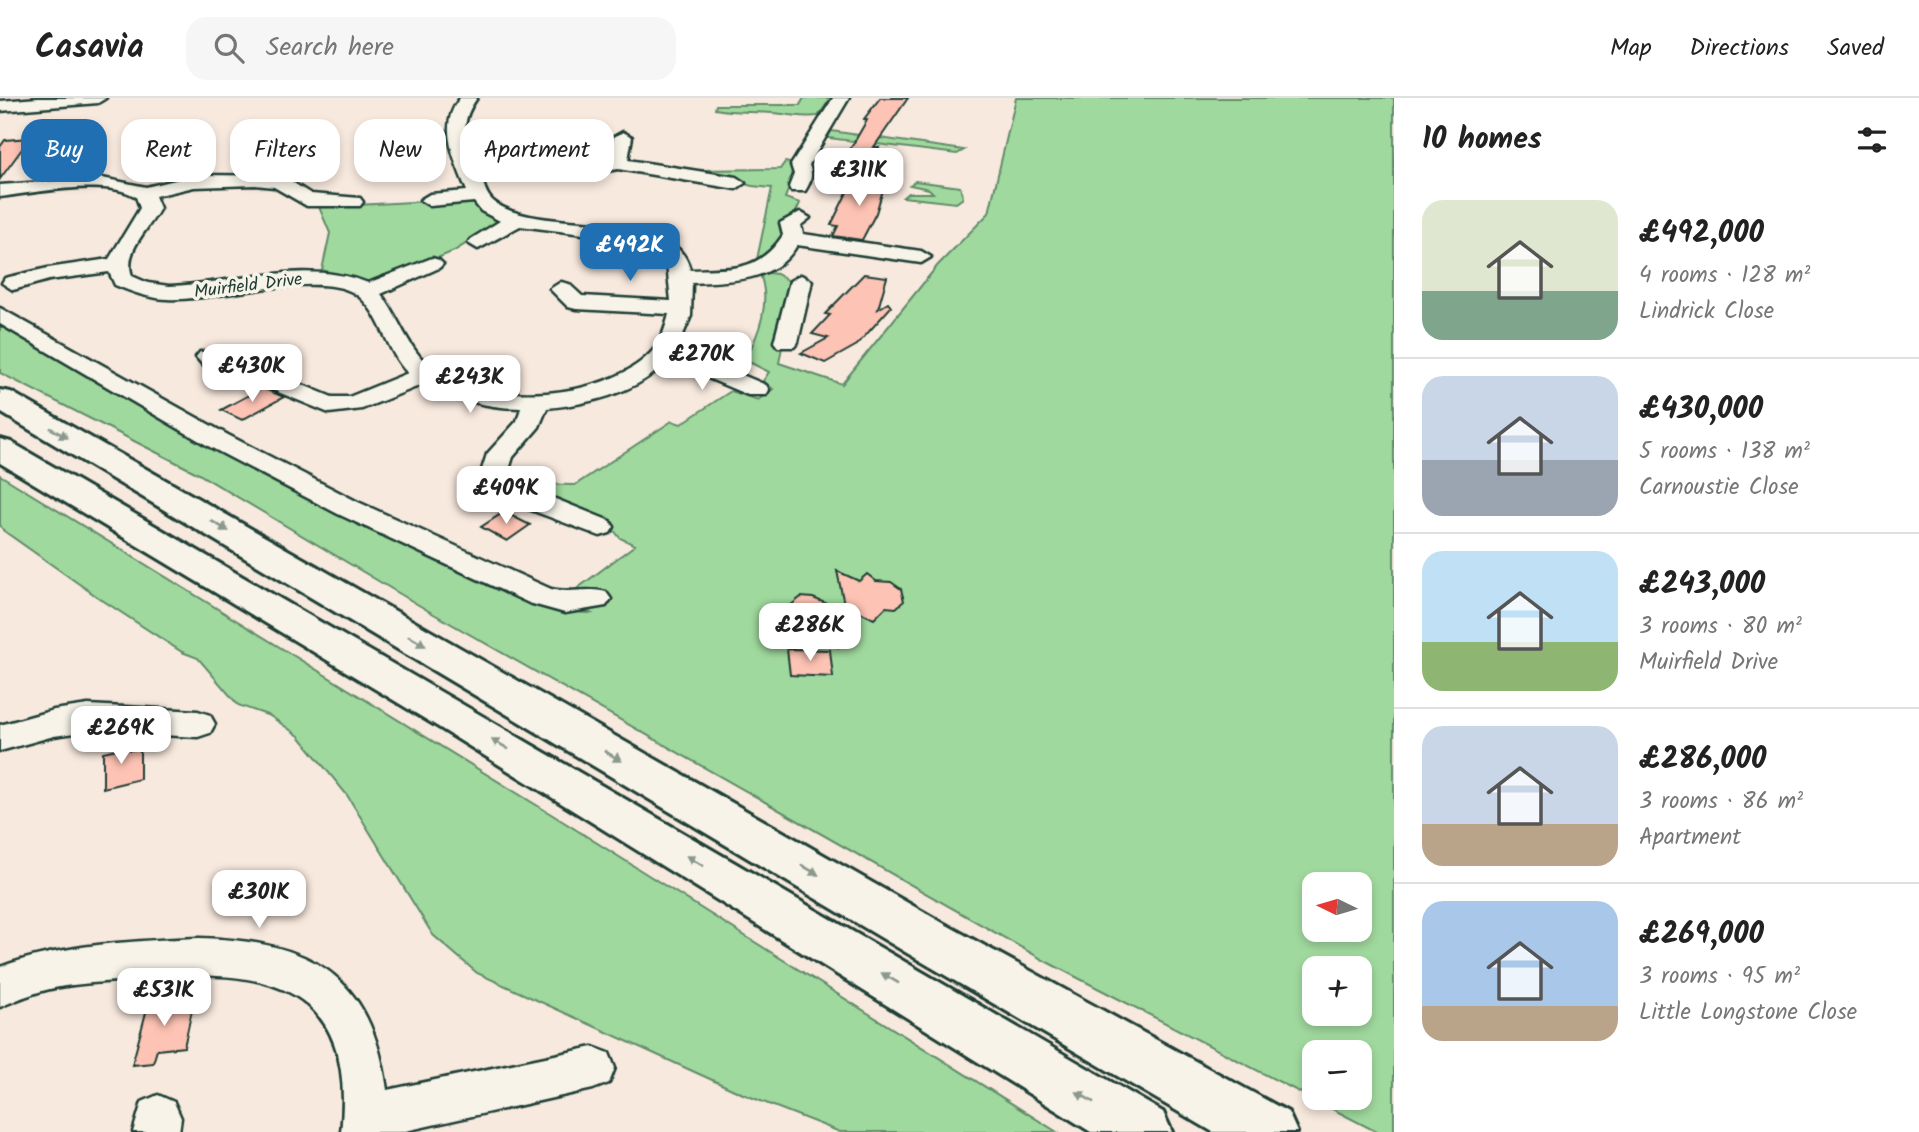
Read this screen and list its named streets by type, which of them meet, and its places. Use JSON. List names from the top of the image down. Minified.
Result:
{"streets":{"street":["Muirfield Drive"]},"north":"left","page":{"header":"Casavia","search":"Search here","nav":["Map","Directions","Saved"],"heading":"10 homes","chip":["Buy","Rent","Filters","New","Apartment"],"price":["£311K","£492K","£270K","£430K","£243K","£409K","£286K","£269K","£301K","£531K"],"list":[{"name":"£492,000","note":"4 rooms · 128 m² · Lindrick Close"},{"name":"£430,000","note":"5 rooms · 138 m² · Carnoustie Close"},{"name":"£243,000","note":"3 rooms · 80 m² · Muirfield Drive"},{"name":"£286,000","note":"3 rooms · 86 m² · Apartment"},{"name":"£269,000","note":"3 rooms · 95 m² · Little Longstone Close"}],"map_buttons":["+","−"]}}
